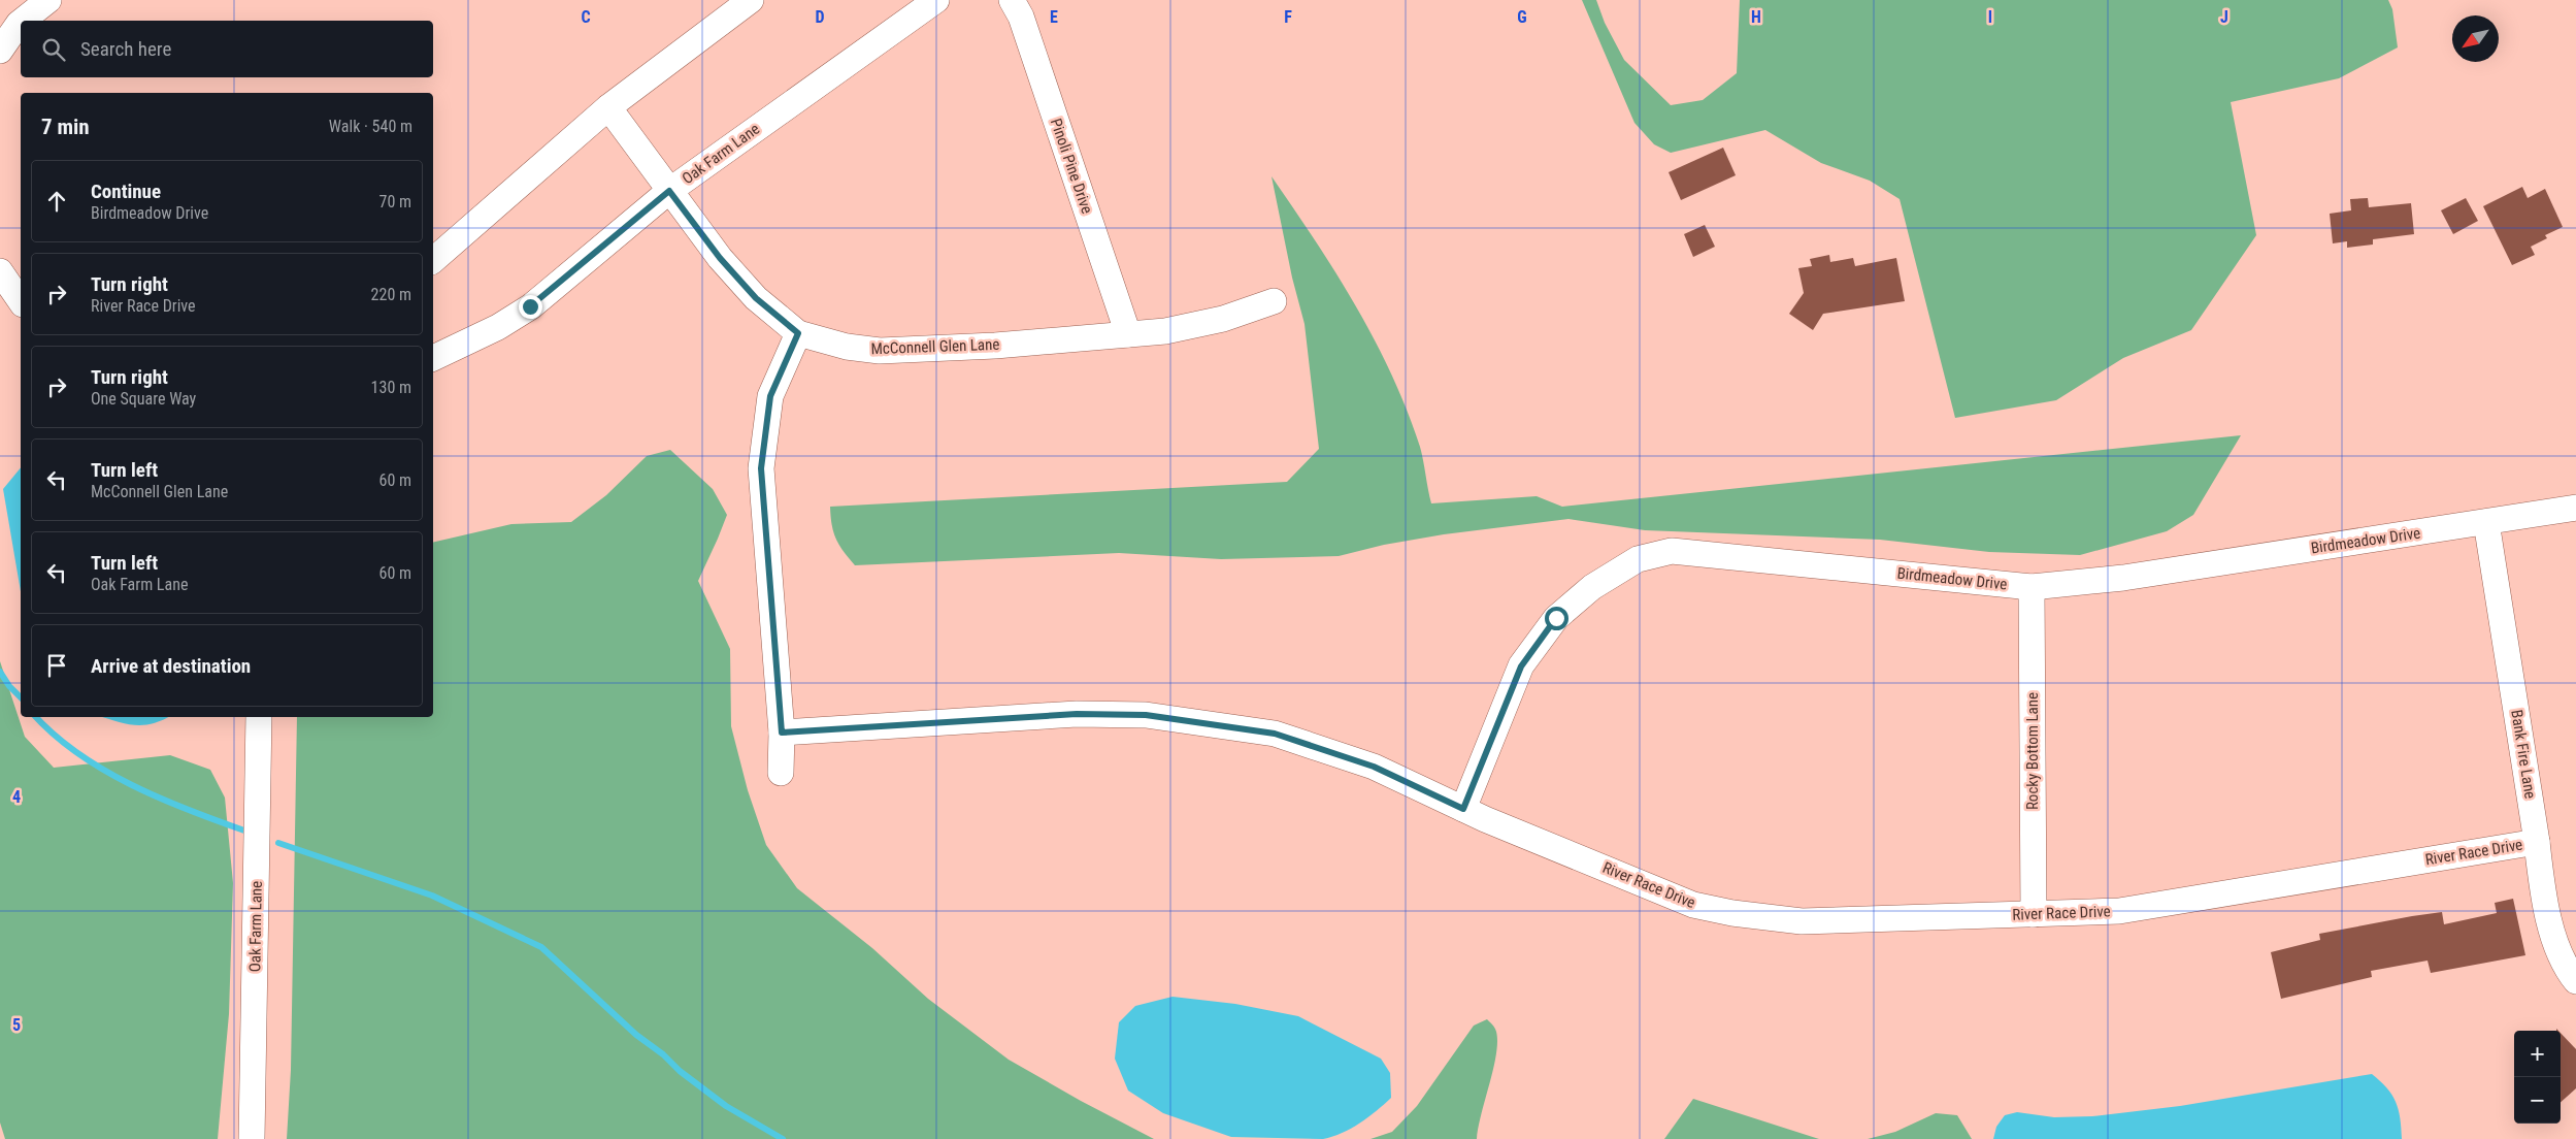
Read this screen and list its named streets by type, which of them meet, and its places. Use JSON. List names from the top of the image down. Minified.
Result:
{"streets":{"street":["Oak Farm Lane","Pinoli Pine Drive","McConnell Glen Lane","Birdmeadow Drive","Rocky Bottom Lane","Bank Fire Lane","River Race Drive"]},"crossings":[["Oak Farm Lane","McConnell Glen Lane"],["Pinoli Pine Drive","McConnell Glen Lane"],["Birdmeadow Drive","Rocky Bottom Lane"],["Birdmeadow Drive","Bank Fire Lane"],["Birdmeadow Drive","River Race Drive"],["Rocky Bottom Lane","River Race Drive"],["Bank Fire Lane","River Race Drive"]],"north":"bottom left","page":{"search":"Search here","heading":["7 min","Walk · 540 m"],"list":[["Continue","Birdmeadow Drive","70 m"],["Turn right","River Race Drive","220 m"],["Turn right","One Square Way","130 m"],["Turn left","McConnell Glen Lane","60 m"],["Turn left","Oak Farm Lane","60 m"],"Arrive at destination"],"map_buttons":["+","−"]},"grid":{"columns":["C","D","E","F","G","H","I","J"],"rows":["4","5"]}}
